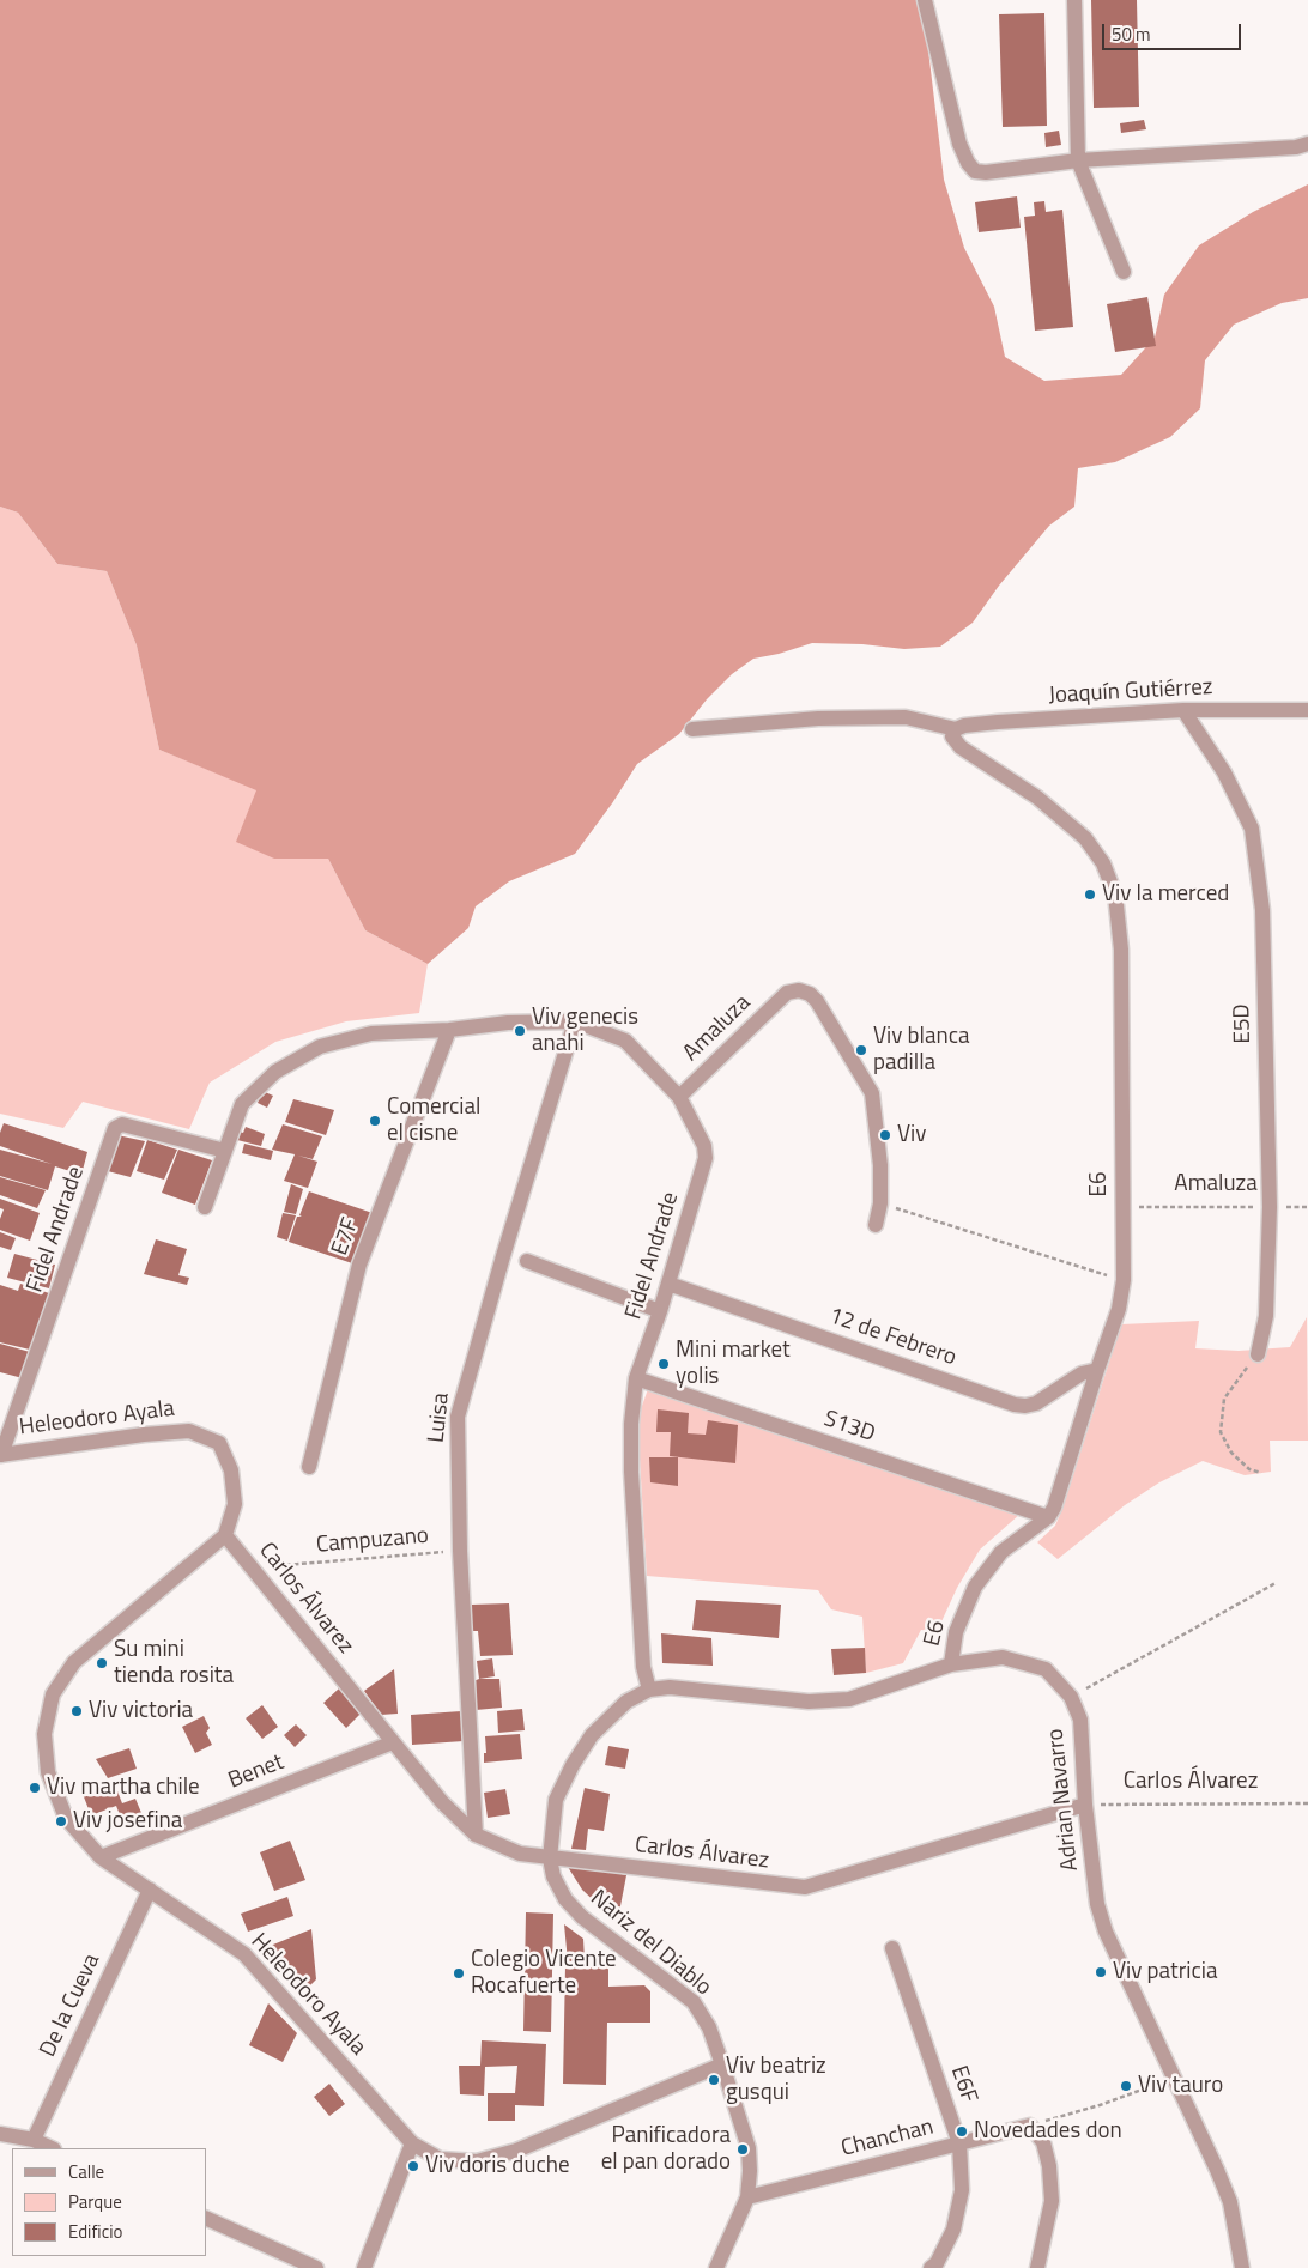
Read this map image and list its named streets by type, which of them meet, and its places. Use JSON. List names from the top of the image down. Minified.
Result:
{"streets":{"street":["Joaquín Gutiérrez","E5D","Amaluza","E6","Fidel Andrade","E7F","12 de Febrero","Luisa","Heleodoro Ayala","S13D","Carlos Álvarez","Benet","Adrian Navarro","Nariz del Diablo","De la Cueva","E6F","Chanchan"],"path":["Campuzano"]},"crossings":[["Joaquín Gutiérrez","E5D"],["Joaquín Gutiérrez","E6"],["E5D","Amaluza"],["Amaluza","E6"],["Amaluza","Fidel Andrade"],["E6","12 de Febrero"],["E6","S13D"],["E6","Adrian Navarro"],["Fidel Andrade","E7F"],["Fidel Andrade","12 de Febrero"],["Fidel Andrade","Luisa"],["Fidel Andrade","Heleodoro Ayala"],["Fidel Andrade","S13D"],["Fidel Andrade","Adrian Navarro"],["Luisa","Campuzano"],["Luisa","Carlos Álvarez"],["Heleodoro Ayala","Carlos Álvarez"],["Heleodoro Ayala","Benet"],["Heleodoro Ayala","Nariz del Diablo"],["Heleodoro Ayala","De la Cueva"],["Campuzano","Carlos Álvarez"],["Carlos Álvarez","Benet"],["Carlos Álvarez","Adrian Navarro"],["Carlos Álvarez","Nariz del Diablo"],["Adrian Navarro","Nariz del Diablo"],["Nariz del Diablo","Chanchan"],["E6F","Chanchan"]],"places":["Viv la merced","Viv genecis anahi","Viv blanca padilla","Comercial el cisne","Viv","Mini market yolis","Su mini tienda rosita","Viv victoria","Viv martha chile","Viv josefina","Viv patricia","Colegio Vicente Rocafuerte","Viv beatriz gusqui","Viv tauro","Novedades don","Panificadora el pan dorado","Viv doris duche"],"legend":["Calle","Parque","Edificio"],"scale_bar":"50 m"}
